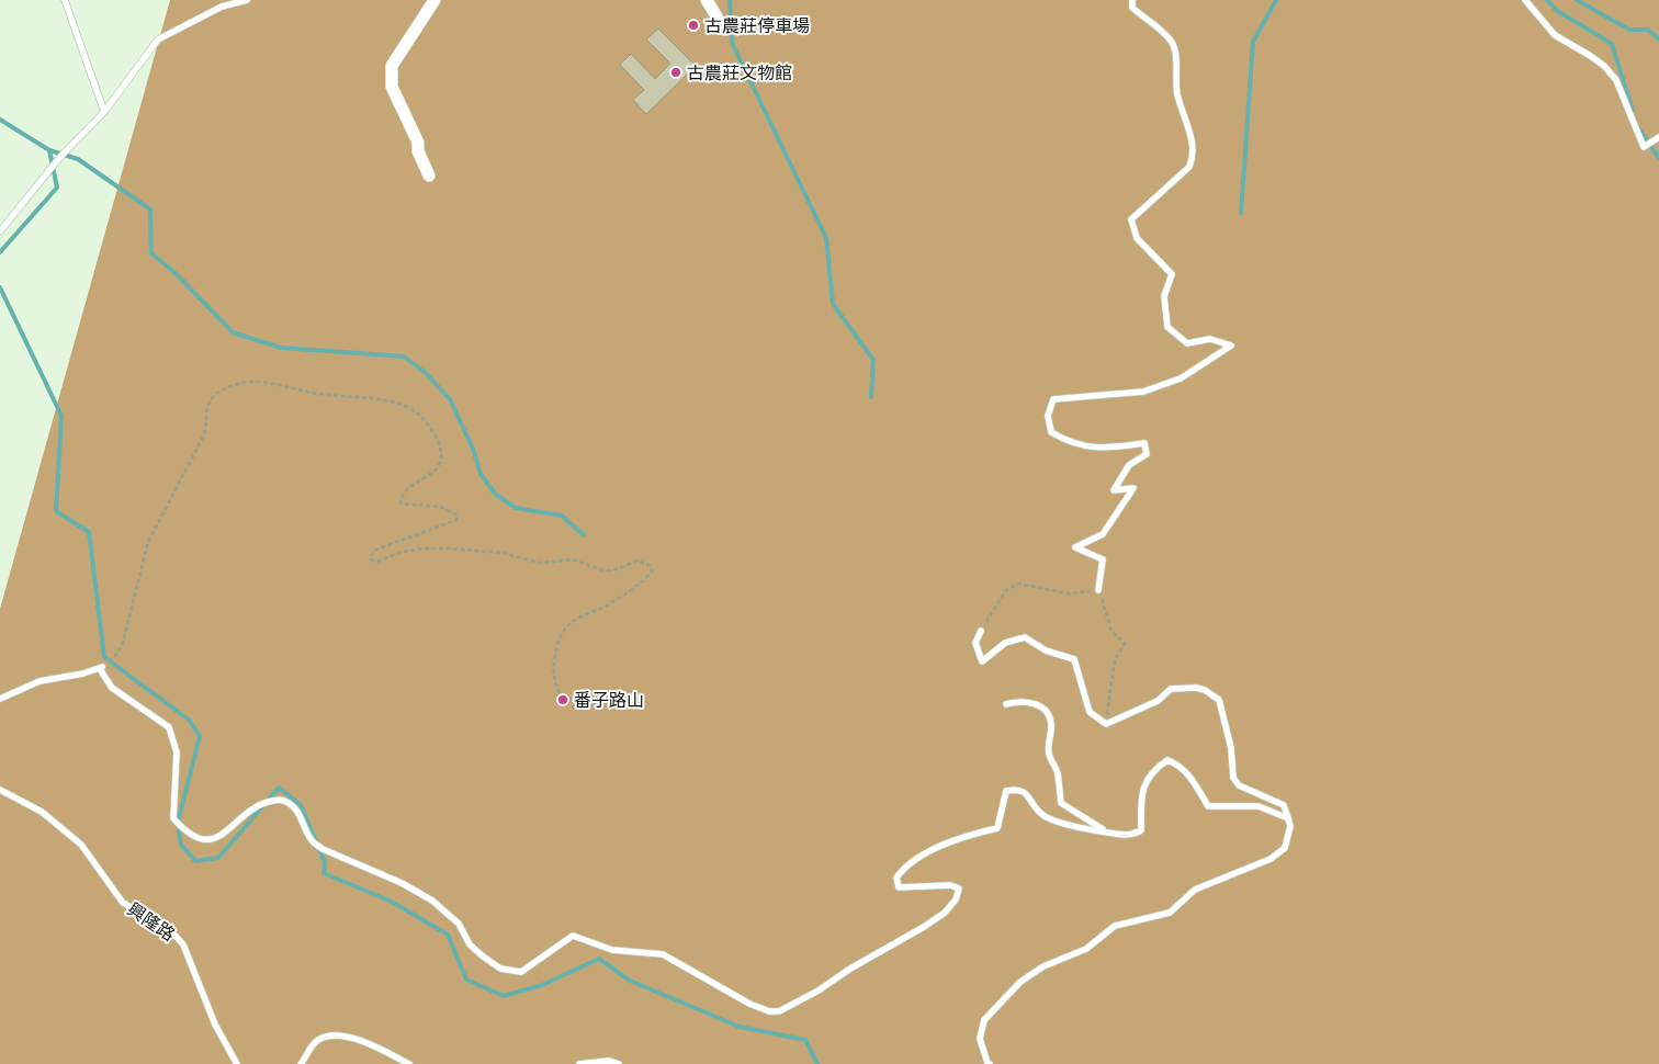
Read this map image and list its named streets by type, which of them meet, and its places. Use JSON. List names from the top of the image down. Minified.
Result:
{"streets":{"lane":["興隆路"]},"places":["古農莊停車場","古農莊文物館","番子路山"]}
